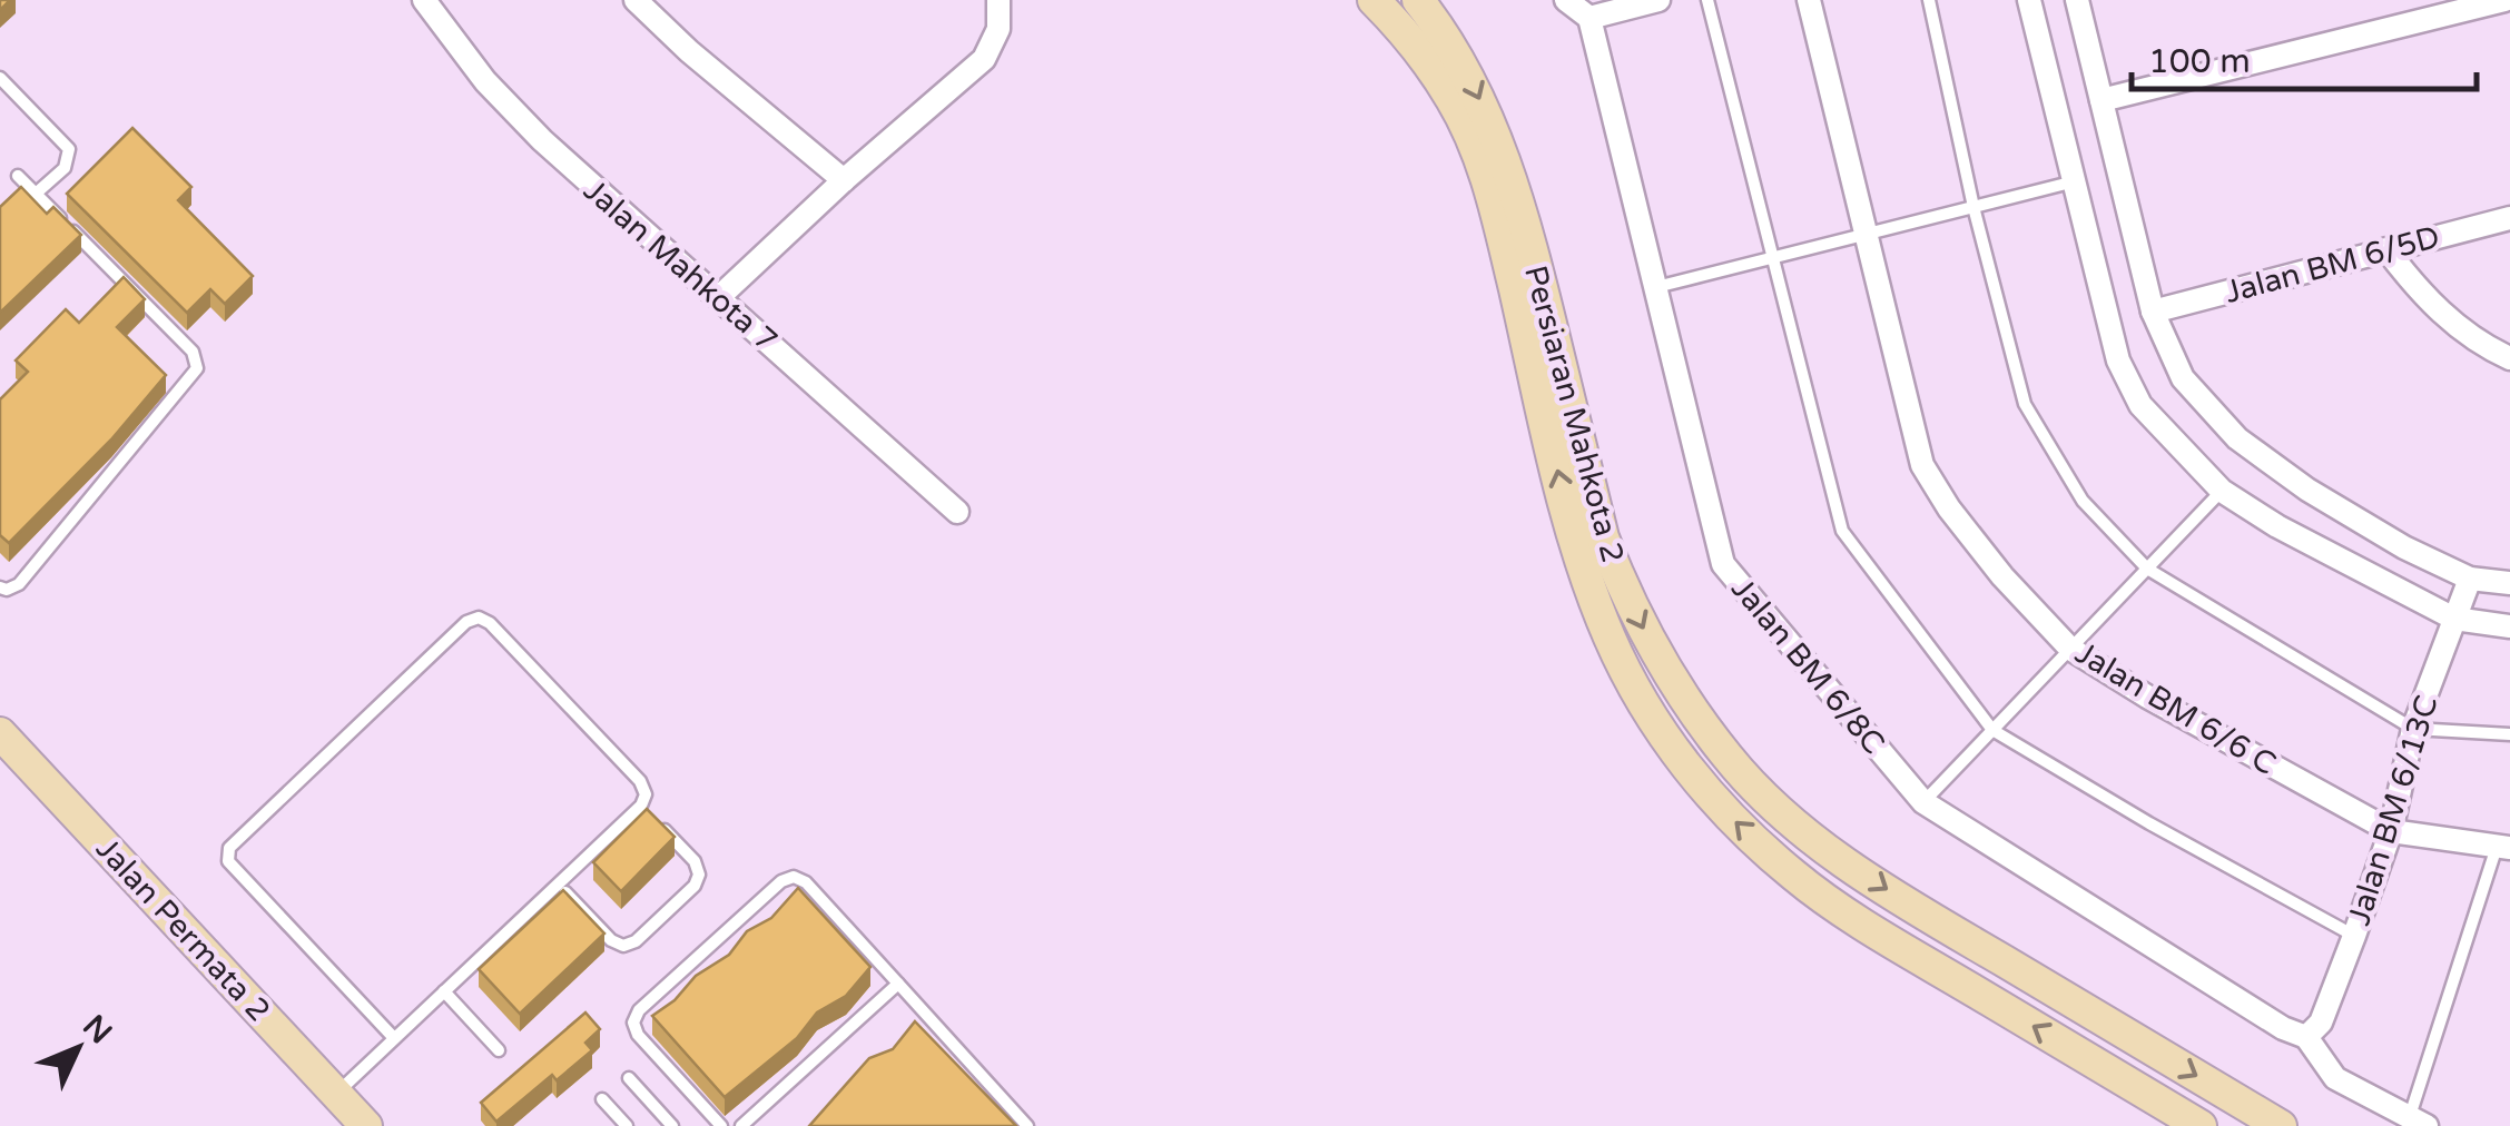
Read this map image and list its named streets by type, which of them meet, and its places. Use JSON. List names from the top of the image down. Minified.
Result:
{"streets":{"main road":["Persiaran Mahkota 2","Jalan Permata 2"],"street":["Jalan BM 6/5D","Jalan Mahkota 7","Jalan BM 6/8C","Jalan BM 6/6 C","Jalan BM 6/13C"]},"crossings":[["Jalan BM 6/8C","Jalan BM 6/13C"],["Jalan BM 6/6 C","Jalan BM 6/13C"]],"scale_bar":"100 m","north":"top right"}
